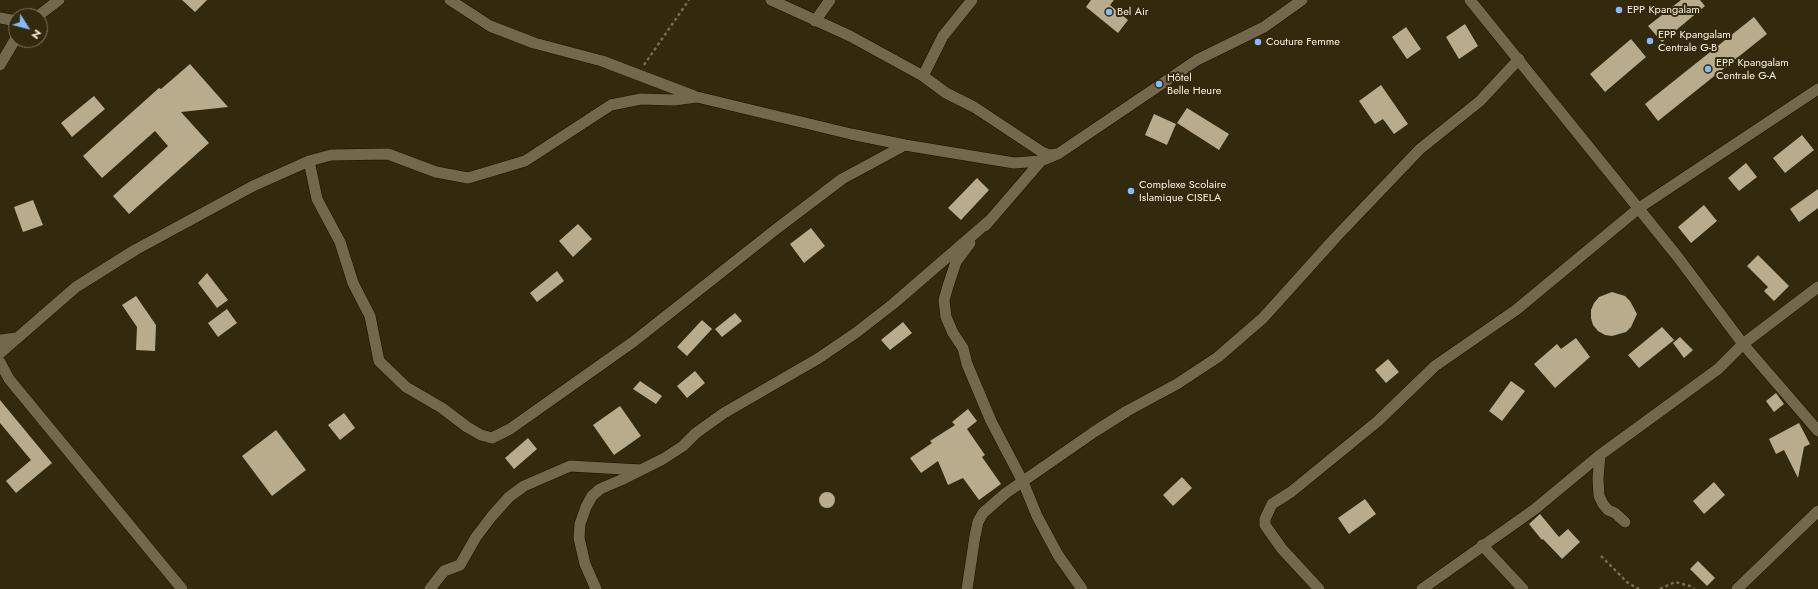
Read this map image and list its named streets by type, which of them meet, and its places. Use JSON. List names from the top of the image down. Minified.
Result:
{"places":["EPP Kpangalam","Bel Air","EPP Kpangalam Centrale G-B","Couture Femme","EPP Kpangalam Centrale G-A","Hôtel Belle Heure","Complexe Scolaire Islamique CISELA"],"north":"bottom right"}
